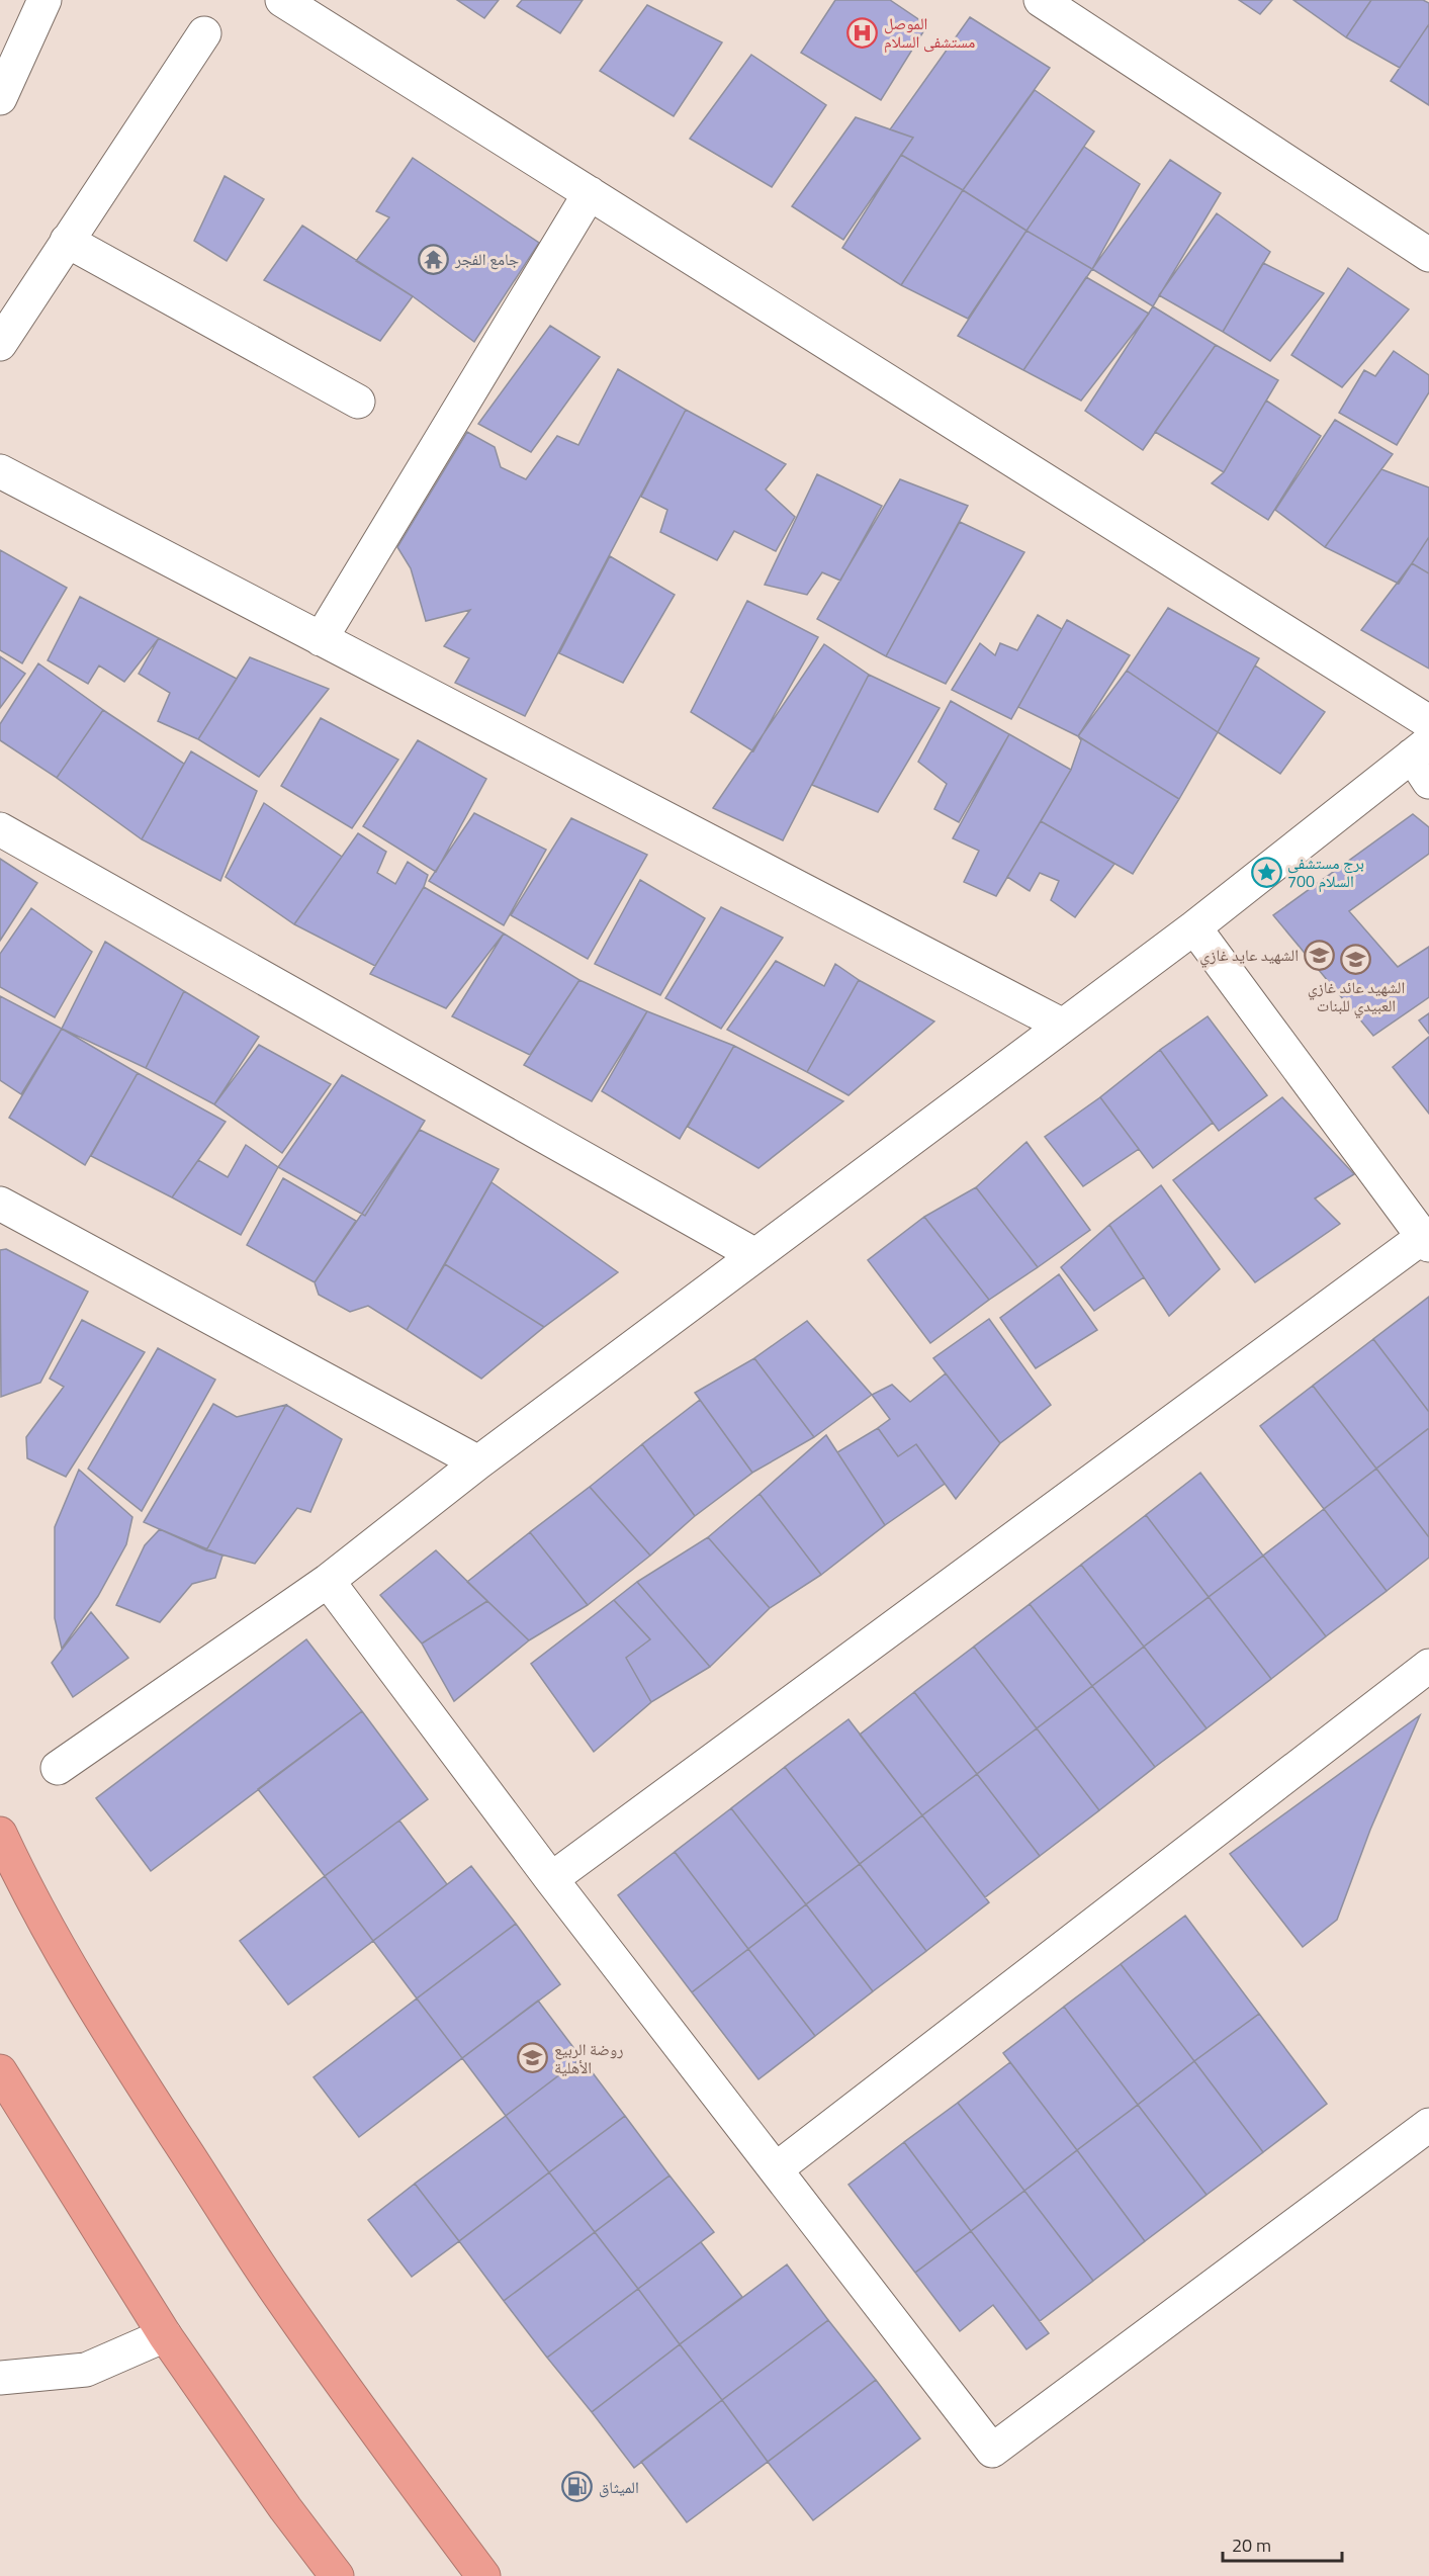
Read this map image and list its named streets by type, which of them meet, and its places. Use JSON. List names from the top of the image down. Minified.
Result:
{"places":{"hospital":["الموصل مستشفى السلام"],"temple":["جامع الفجر"],"place":["برج مستشفى السلام 700"],"school or university":["الشهيد عايد غازي","الشهيد عائد غازي العبيدي للبنات","روضة الربيع الأهلية"],"fuel station":["الميثاق"]},"scale_bar":"20 m"}
